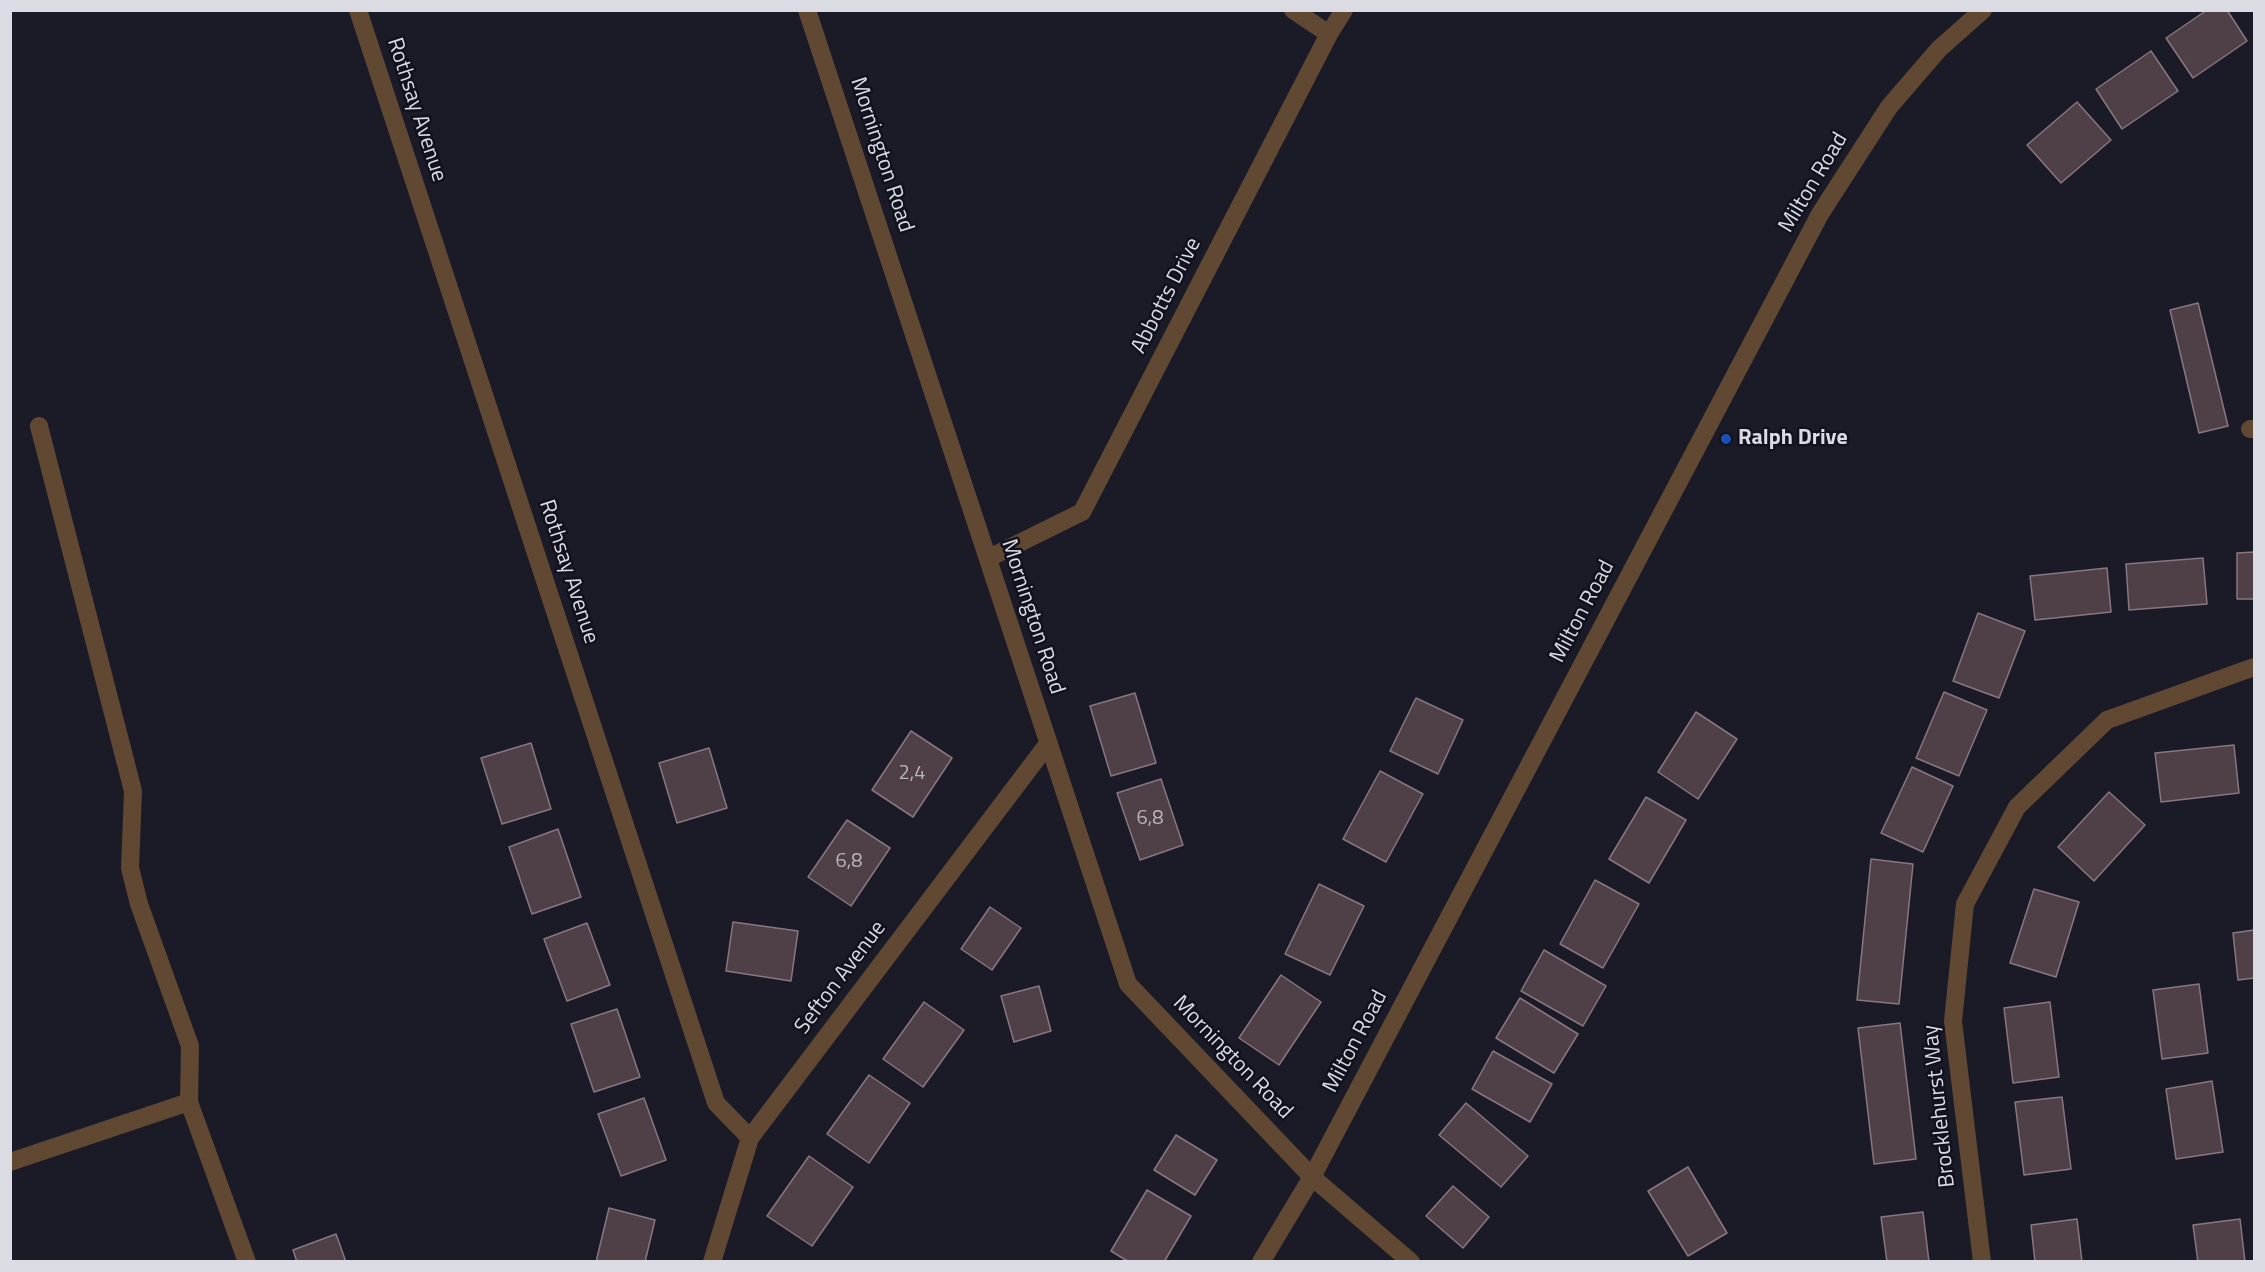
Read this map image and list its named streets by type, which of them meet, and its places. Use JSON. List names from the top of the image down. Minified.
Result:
{"streets":{"street":["Rothsay Avenue","Mornington Road","Milton Road","Abbotts Drive","Sefton Avenue","Brocklehurst Way"]},"crossings":[["Rothsay Avenue","Sefton Avenue"],["Mornington Road","Milton Road"],["Mornington Road","Abbotts Drive"],["Mornington Road","Sefton Avenue"]],"places":["Ralph Drive"],"house_numbers":["2,4","6,8","6,8"]}
